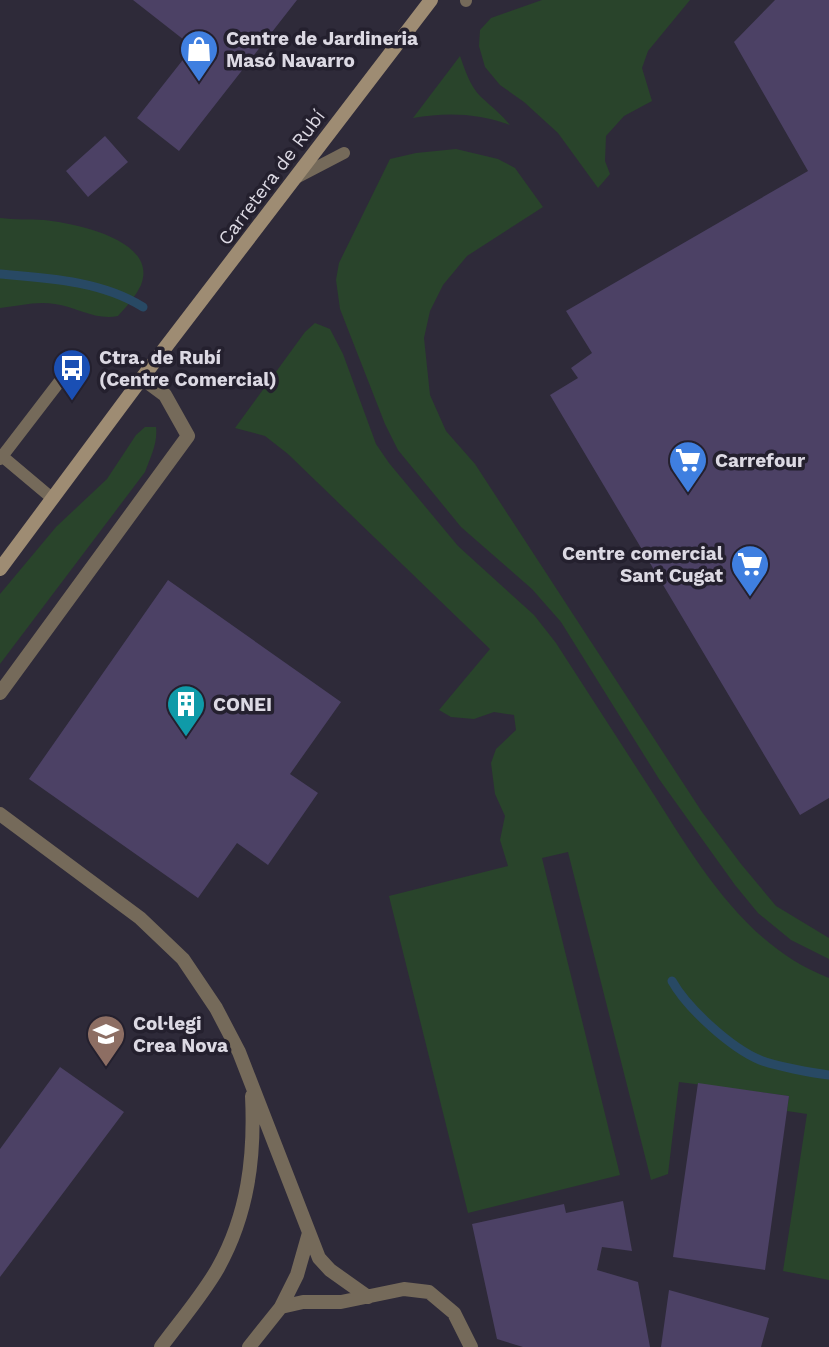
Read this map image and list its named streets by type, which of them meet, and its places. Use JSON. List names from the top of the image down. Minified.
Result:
{"streets":{"main road":["Carretera de Rubí"]},"places":{"shop":["Centre de Jardineria Masó Navarro"],"bus stop":["Ctra. de Rubí (Centre Comercial)"],"supermarket":["Carrefour","Centre comercial Sant Cugat"],"building":["CONEI"],"school or university":["Col·legi Crea Nova"]}}
